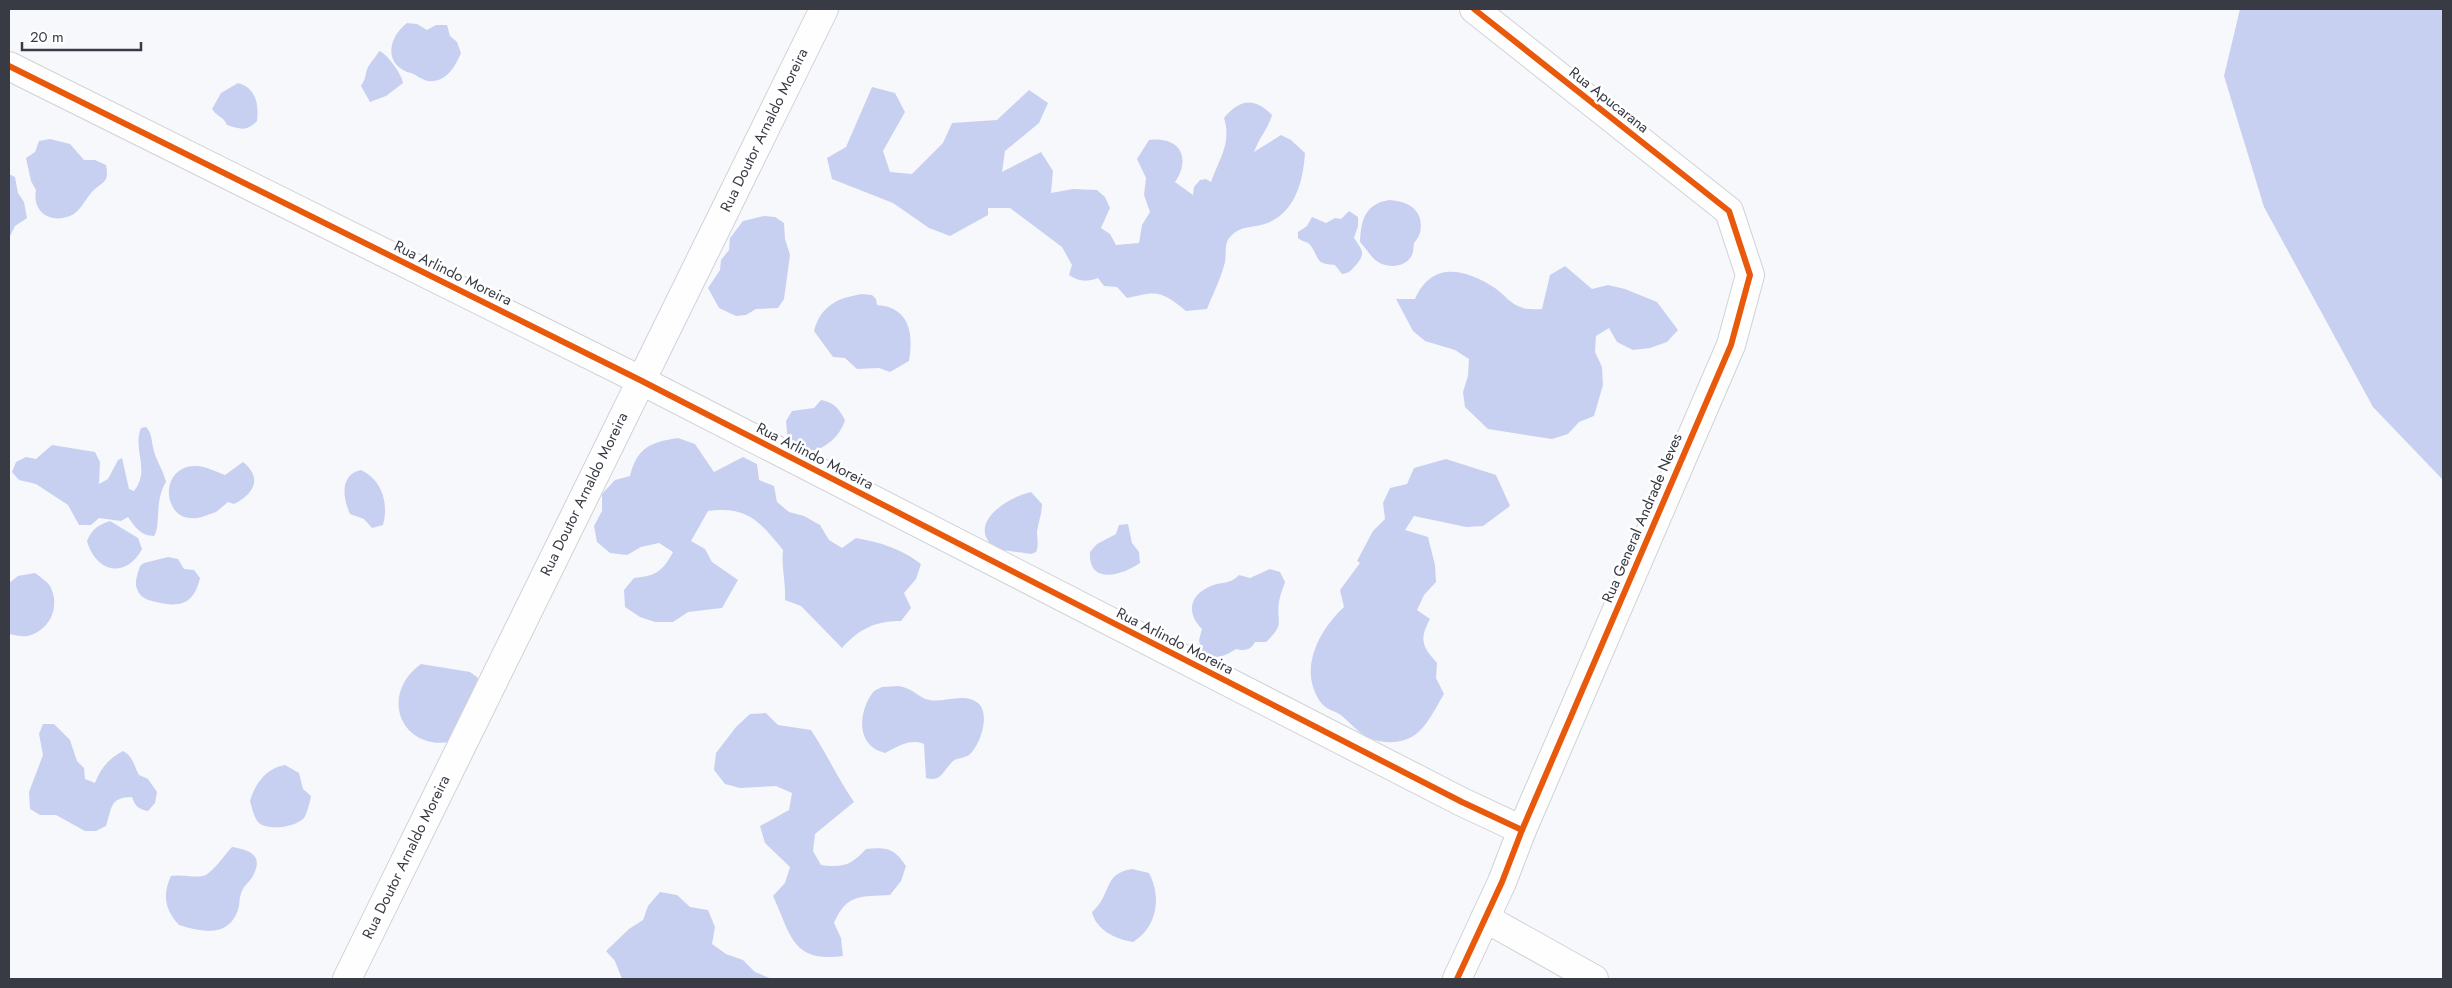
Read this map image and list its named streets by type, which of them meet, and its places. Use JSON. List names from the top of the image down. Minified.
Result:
{"streets":{"street":["Rua Apucarana","Rua Doutor Arnaldo Moreira","Rua Arlindo Moreira","Rua General Andrade Neves"]},"crossings":[["Rua Apucarana","Rua General Andrade Neves"],["Rua Doutor Arnaldo Moreira","Rua Arlindo Moreira"],["Rua Arlindo Moreira","Rua General Andrade Neves"]],"scale_bar":"20 m"}
